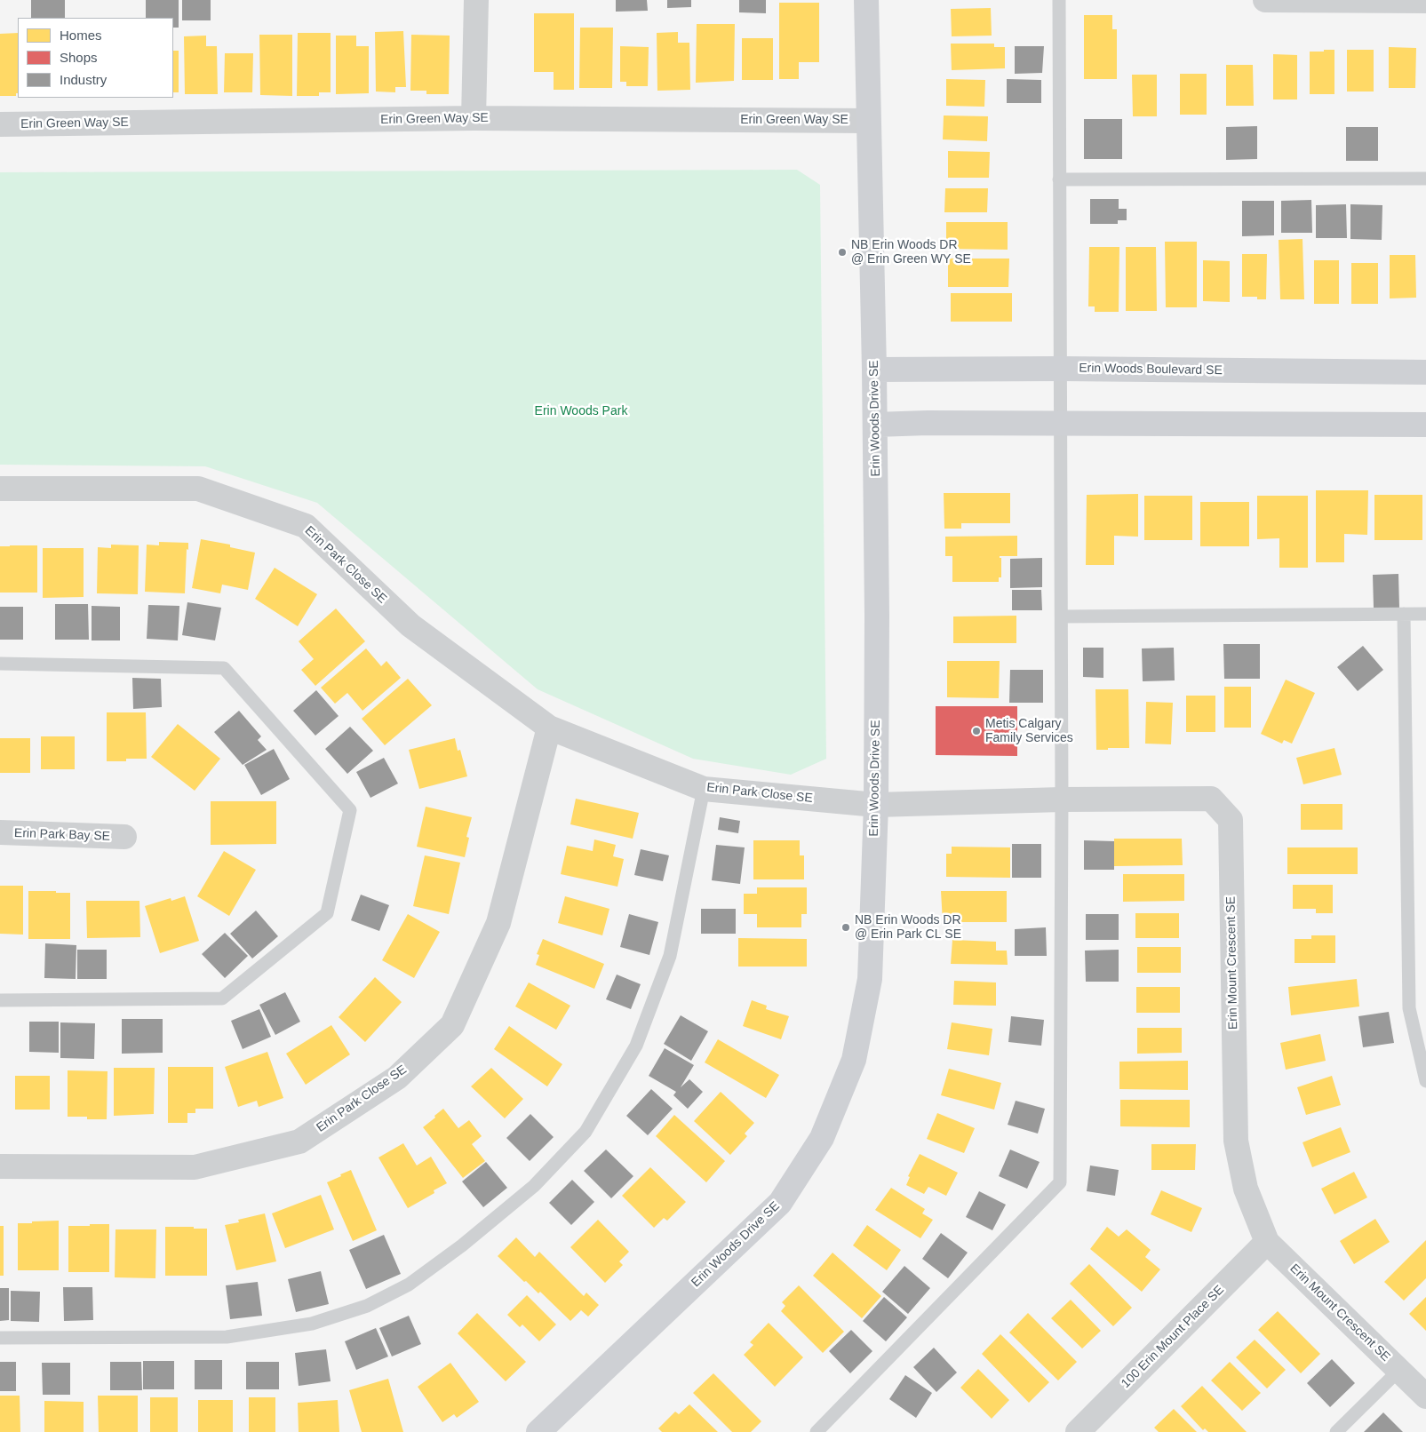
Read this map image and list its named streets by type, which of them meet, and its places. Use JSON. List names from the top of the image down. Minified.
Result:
{"streets":{"street":["Erin Green Way SE","Erin Woods Boulevard SE","Erin Woods Drive SE","Erin Park Close SE","Erin Park Bay SE","Erin Mount Crescent SE","100 Erin Mount Place SE"]},"crossings":[["Erin Green Way SE","Erin Woods Drive SE"],["Erin Woods Boulevard SE","Erin Woods Drive SE"],["Erin Woods Drive SE","Erin Park Close SE"],["Erin Woods Drive SE","Erin Mount Crescent SE"],["Erin Park Close SE","Erin Mount Crescent SE"],["Erin Mount Crescent SE","100 Erin Mount Place SE"]],"parks":["Erin Woods Park"],"places":["NB Erin Woods DR @ Erin Green WY SE","Metis Calgary Family Services","NB Erin Woods DR @ Erin Park CL SE"],"legend":["Homes","Shops","Industry"]}
